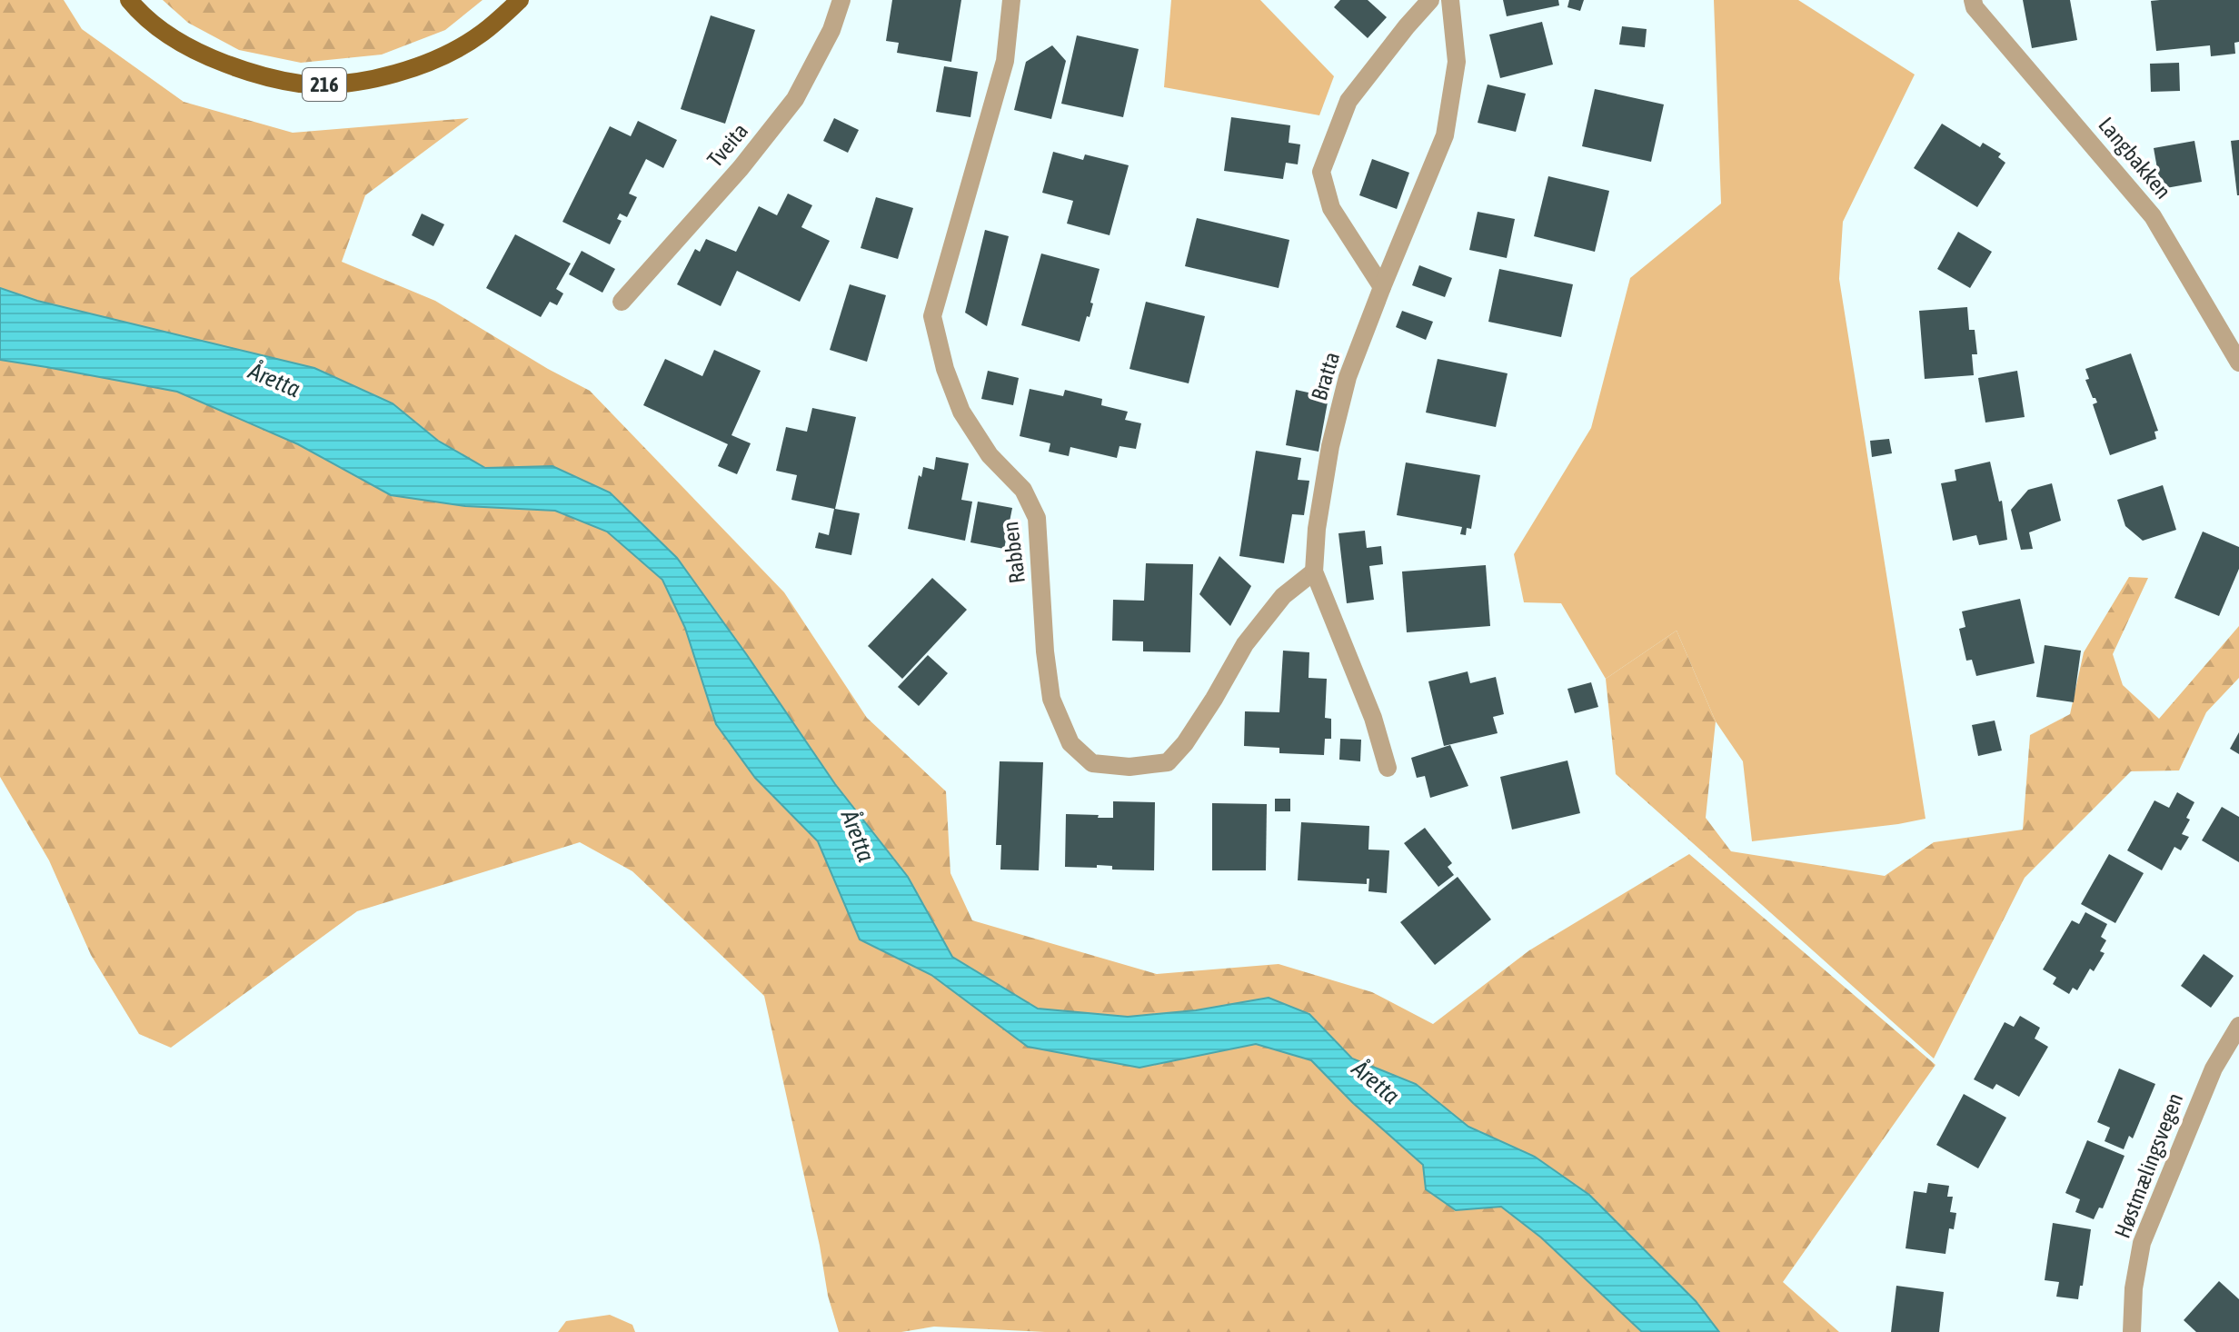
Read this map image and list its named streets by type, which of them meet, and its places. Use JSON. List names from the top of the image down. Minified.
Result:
{"streets":{"main road":["216"],"street":["Tveita","Langbakken","Bratta","Rabben","Høstmælingsvegen"]},"crossings":[["Bratta","Rabben"]],"water":["Åretta"]}
